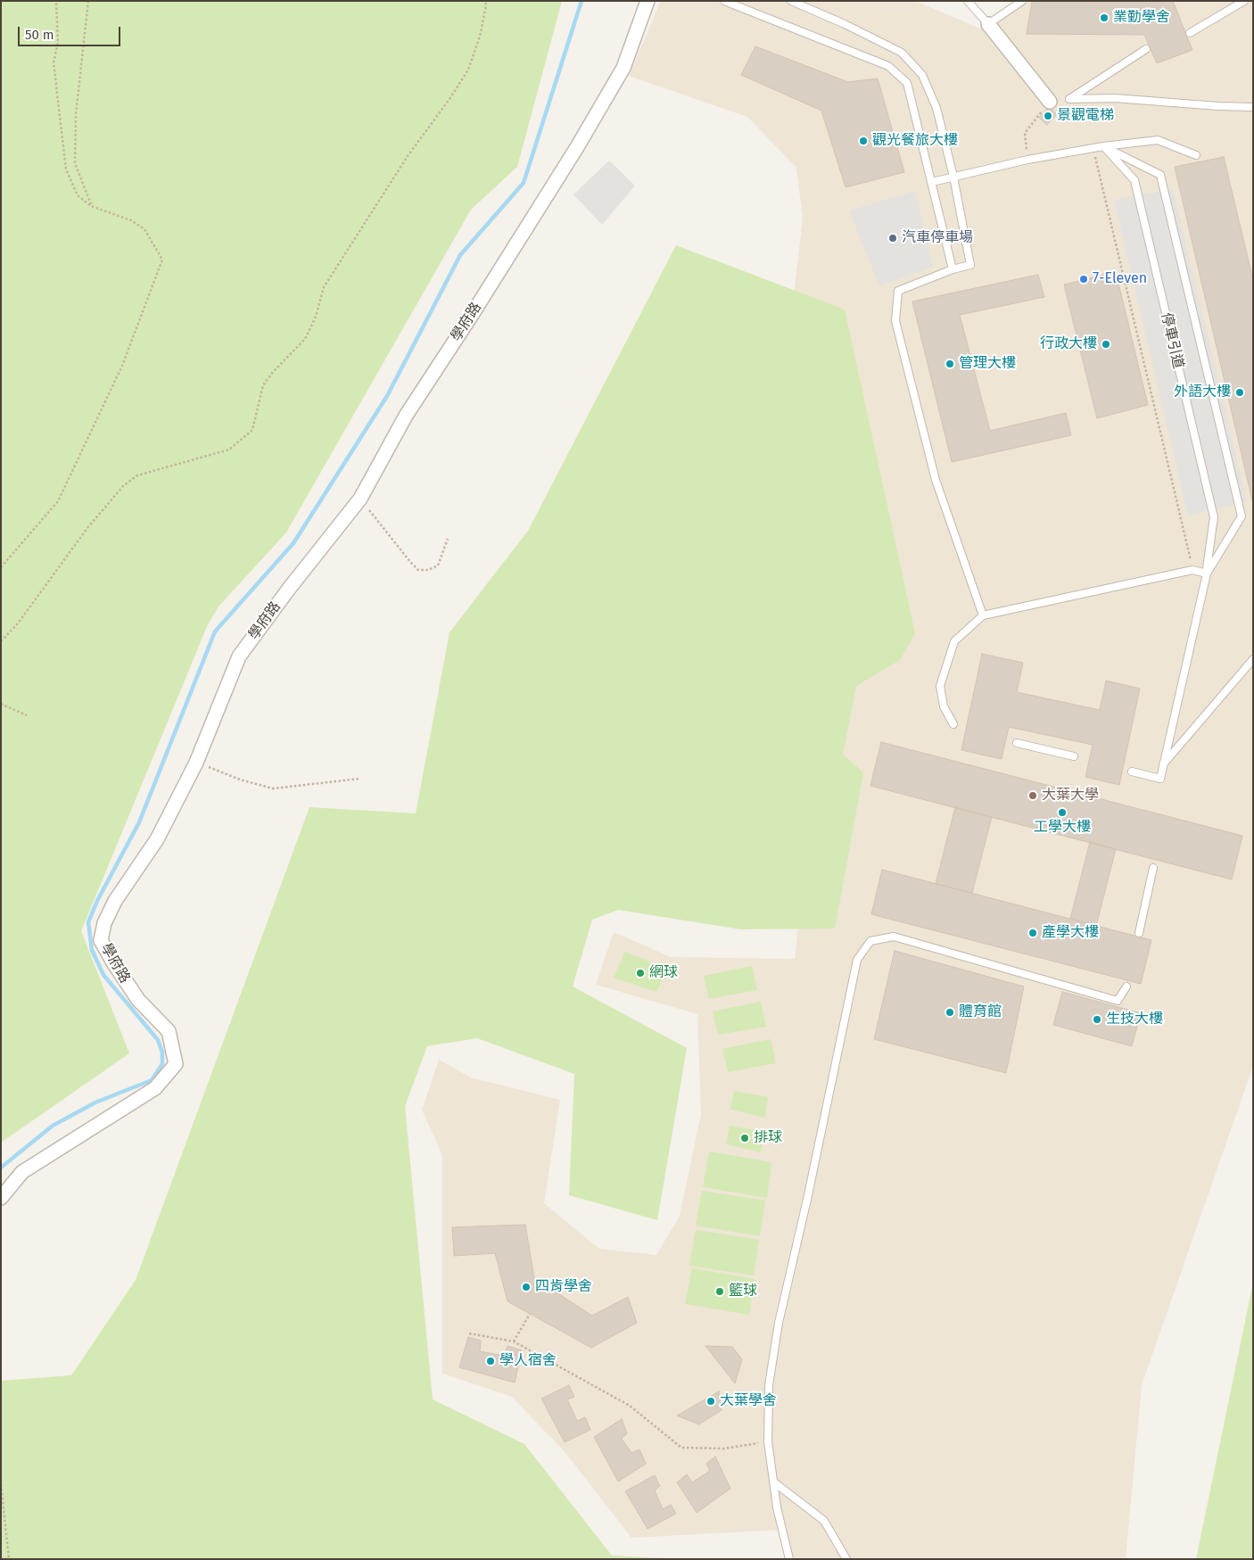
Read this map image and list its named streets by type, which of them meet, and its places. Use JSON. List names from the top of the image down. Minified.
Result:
{"streets":{"street":["學府路"],"lane":["停車引道"]},"places":["業勤學舍","景觀電梯","觀光餐旅大樓","汽車停車場","7-Eleven","行政大樓","管理大樓","外語大樓","大葉大學","工學大樓","產學大樓","網球","體育館","生技大樓","排球","四肯學舍","籃球","學人宿舍","大葉學舍"],"scale_bar":"50 m"}
